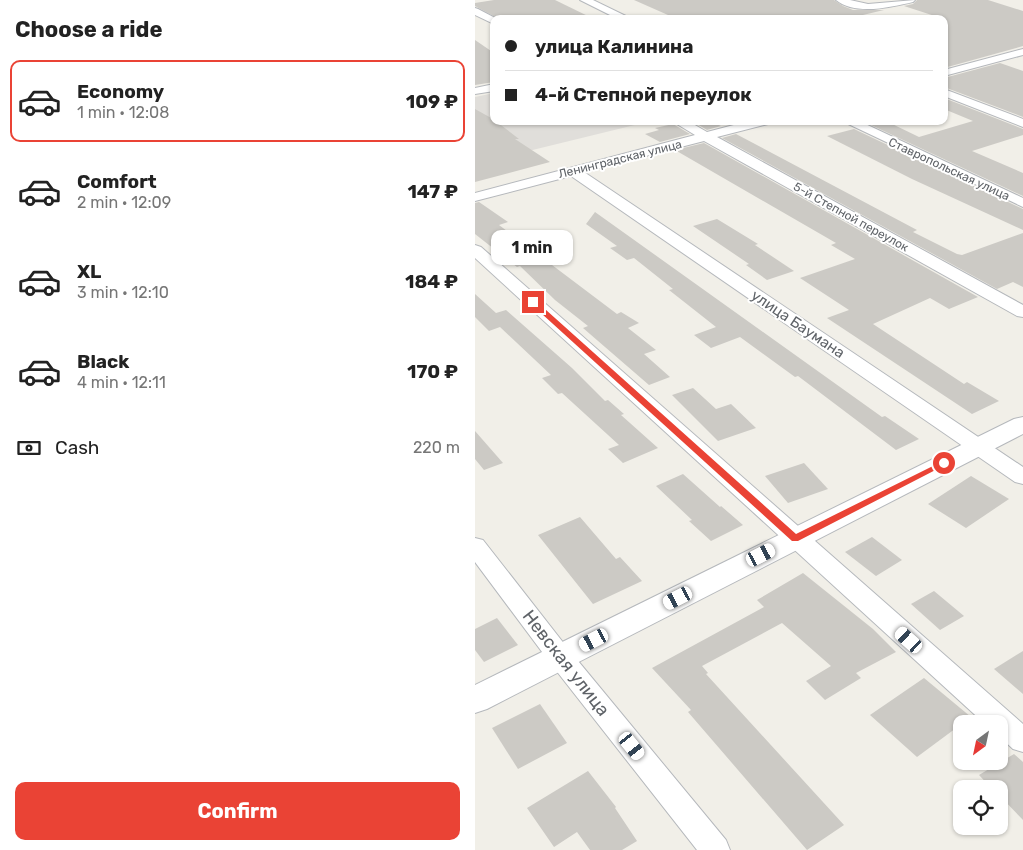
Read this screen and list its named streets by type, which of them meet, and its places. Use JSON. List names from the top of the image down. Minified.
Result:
{"streets":{"street":["Ленинградская улица","Ставропольская улица","5-й Степной переулок","улица Баумана","Невская улица"]},"crossings":[["Ленинградская улица","5-й Степной переулок"],["Ленинградская улица","улица Баумана"]],"north":"bottom left","page":{"heading":"Choose a ride","banner":["улица Калинина","4-й Степной переулок"],"list":[{"name":"Economy","note":"1 min · 12:08","value":"109 ₽"},{"name":"Comfort","note":"2 min · 12:09","value":"147 ₽"},{"name":"XL","note":"3 min · 12:10","value":"184 ₽"},{"name":"Black","note":"4 min · 12:11","value":"170 ₽"}],"bubble":"1 min","pay":["Cash","220 m"],"buttons":"Confirm"}}
